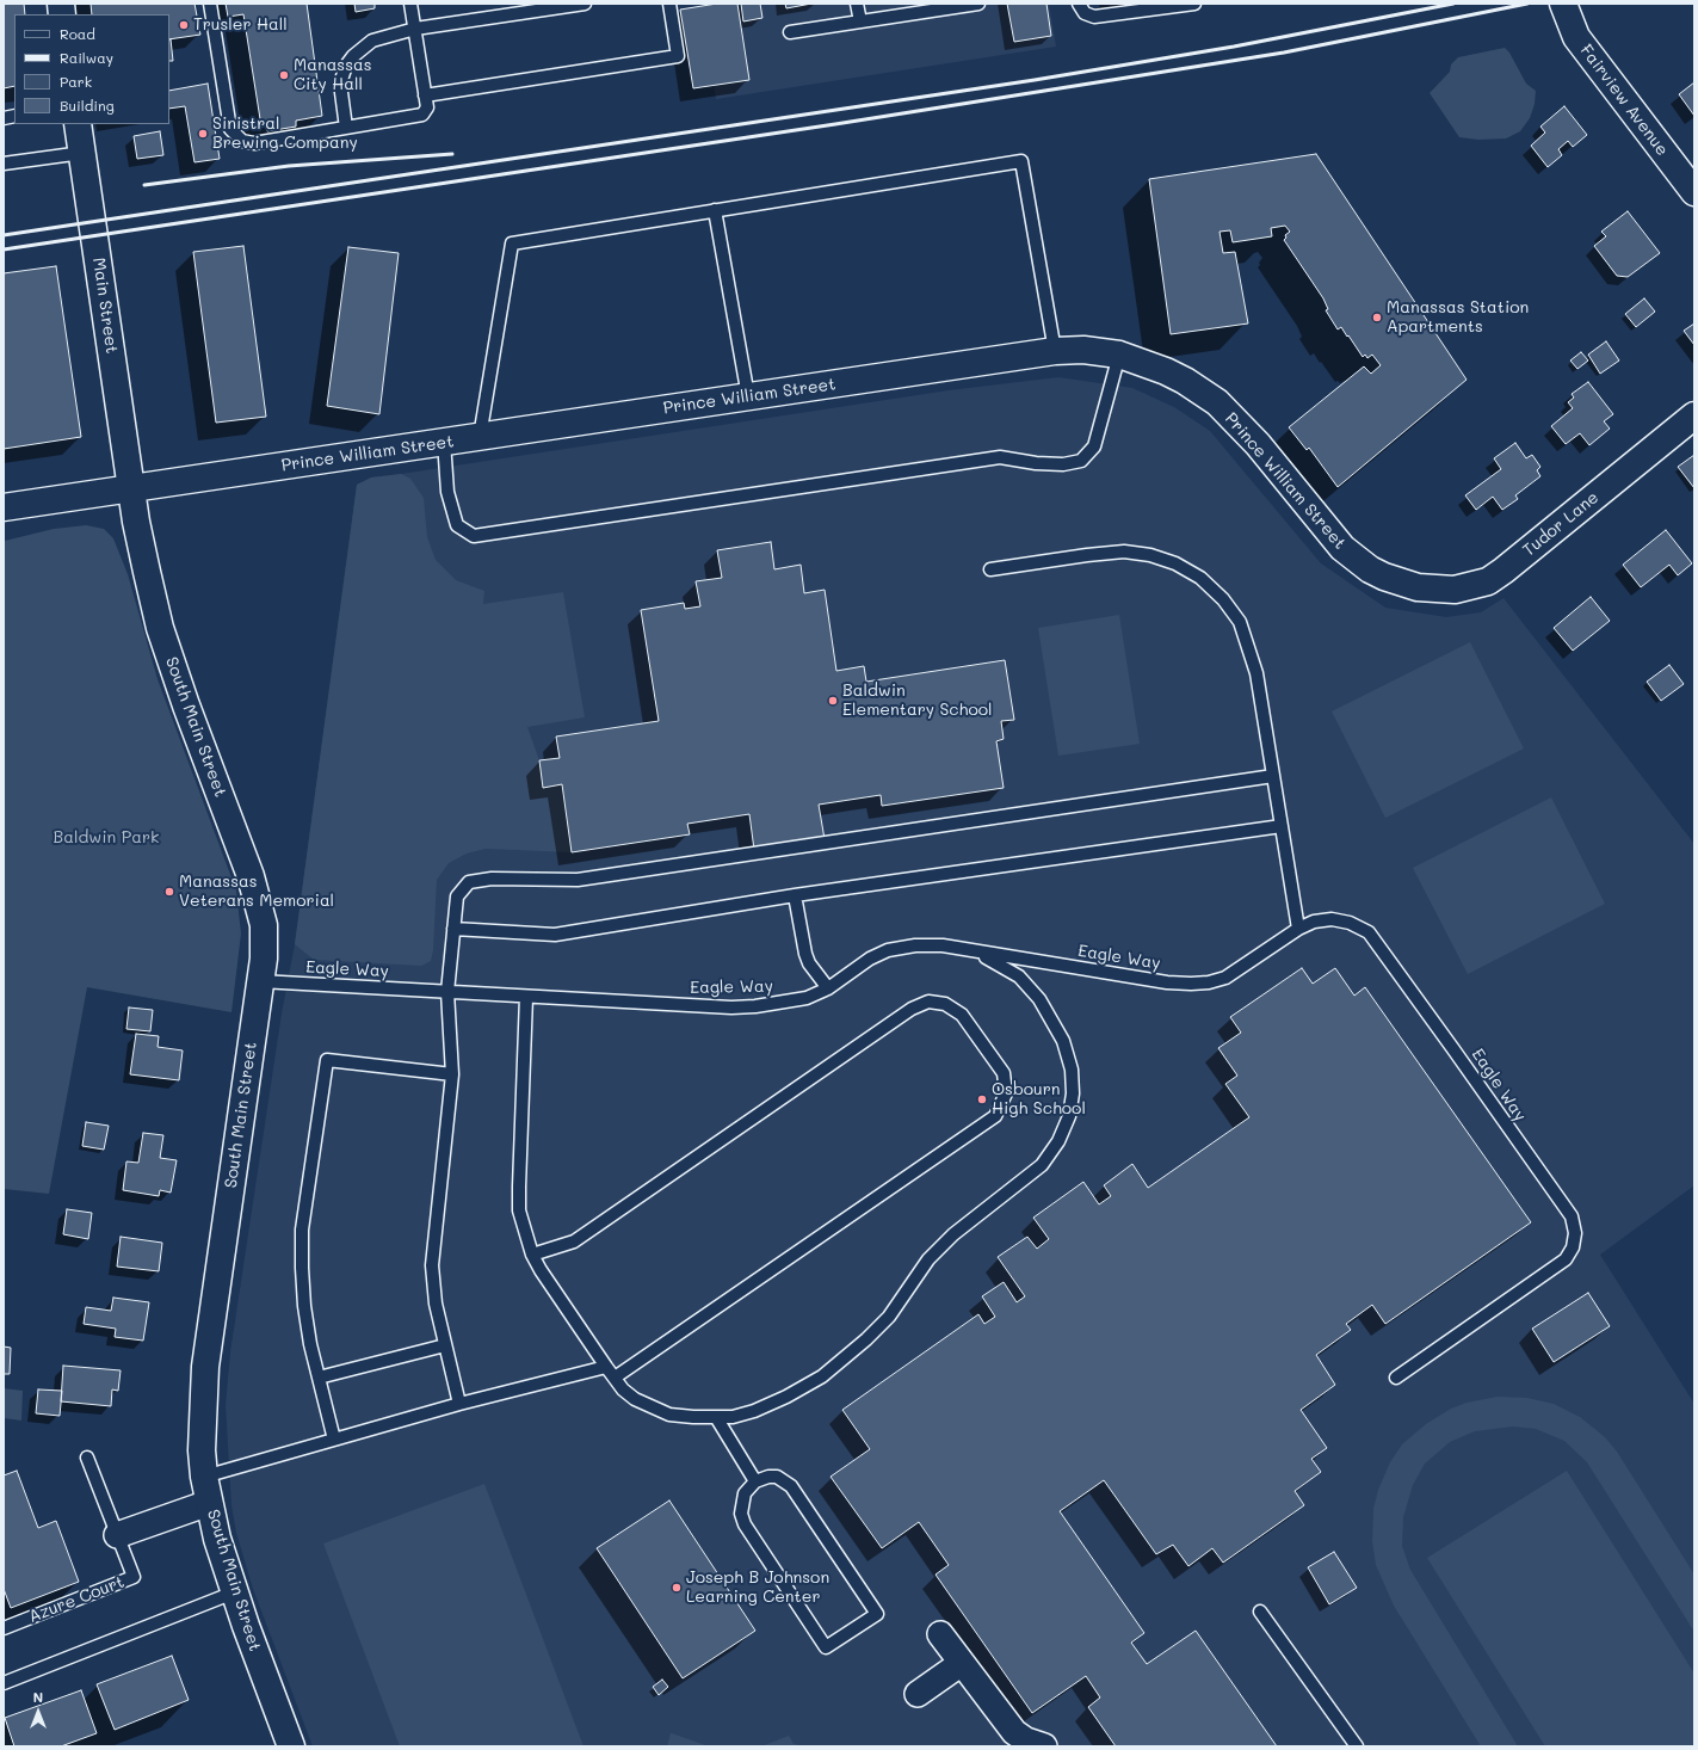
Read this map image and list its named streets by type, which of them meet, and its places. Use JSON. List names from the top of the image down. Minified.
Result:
{"streets":{"street":["Fairview Avenue","Main Street","Prince William Street","Tudor Lane","South Main Street"],"lane":["Eagle Way","Azure Court"]},"crossings":[["Main Street","Prince William Street"],["Main Street","South Main Street"],["Prince William Street","Tudor Lane"],["Prince William Street","South Main Street"],["South Main Street","Eagle Way"]],"parks":["Baldwin Park"],"places":["Trusler Hall","Manassas City Hall","Sinistral Brewing Company","Manassas Station Apartments","Baldwin Elementary School","Manassas Veterans Memorial","Osbourn High School","Joseph B Johnson Learning Center"],"legend":["Road","Railway","Park","Building"],"north":"top"}
